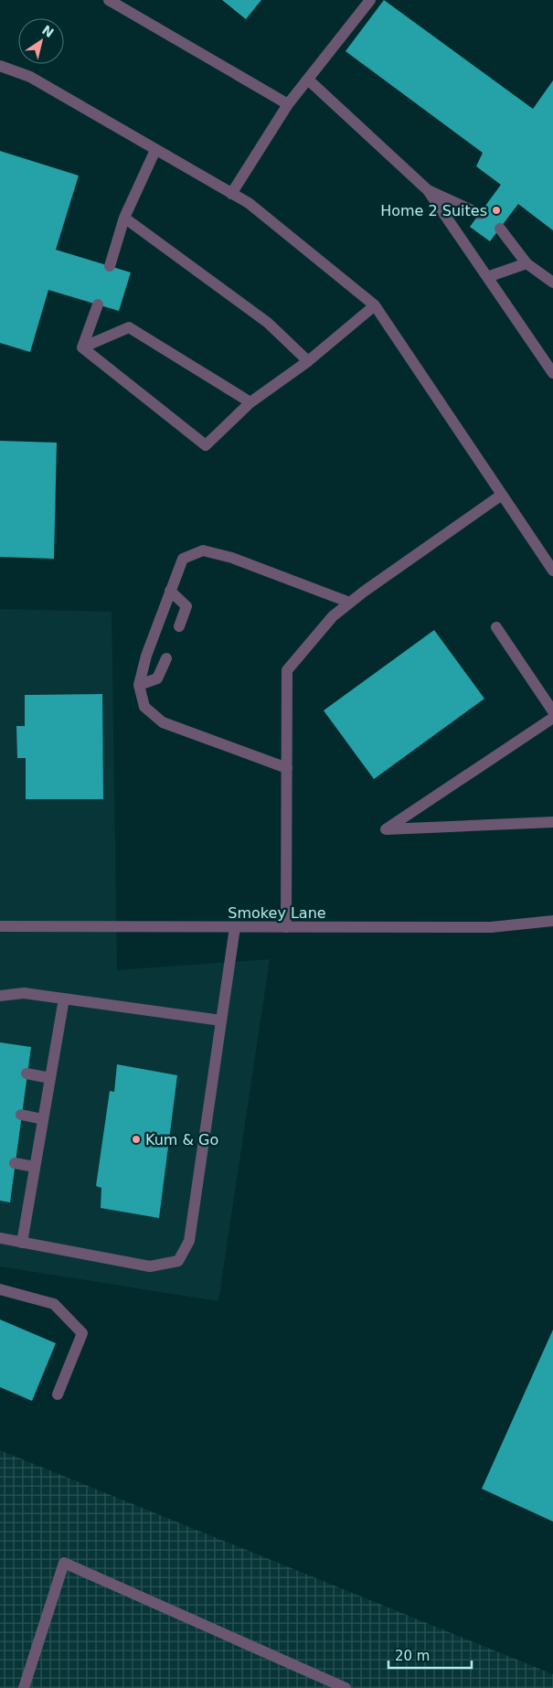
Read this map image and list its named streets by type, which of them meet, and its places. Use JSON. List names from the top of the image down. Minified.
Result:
{"streets":{"street":["Smokey Lane"]},"places":["Home 2 Suites","Kum & Go"],"scale_bar":"20 m","north":"top right"}
